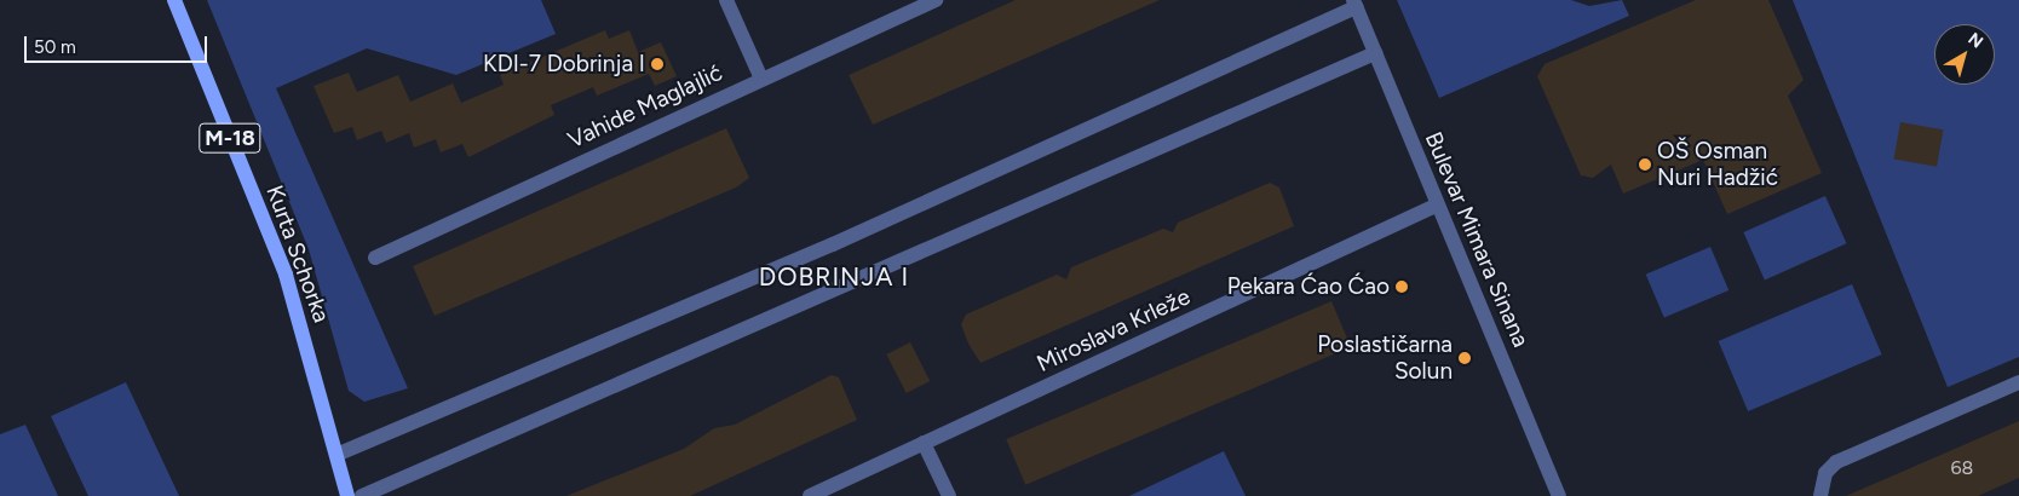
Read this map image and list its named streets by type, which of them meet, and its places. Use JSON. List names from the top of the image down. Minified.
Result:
{"streets":{"main road":["M-18","Kurta Schorka"],"street":["Vahide Maglajlić","Bulevar Mimara Sinana","Miroslava Krleže"]},"crossings":[["Bulevar Mimara Sinana","Miroslava Krleže"]],"districts":["DOBRINJA I"],"places":["KDI-7 Dobrinja I","OŠ Osman Nuri Hadžić","Pekara Ćao Ćao","Poslastičarna Solun"],"house_numbers":["68"],"scale_bar":"50 m","north":"top right"}
